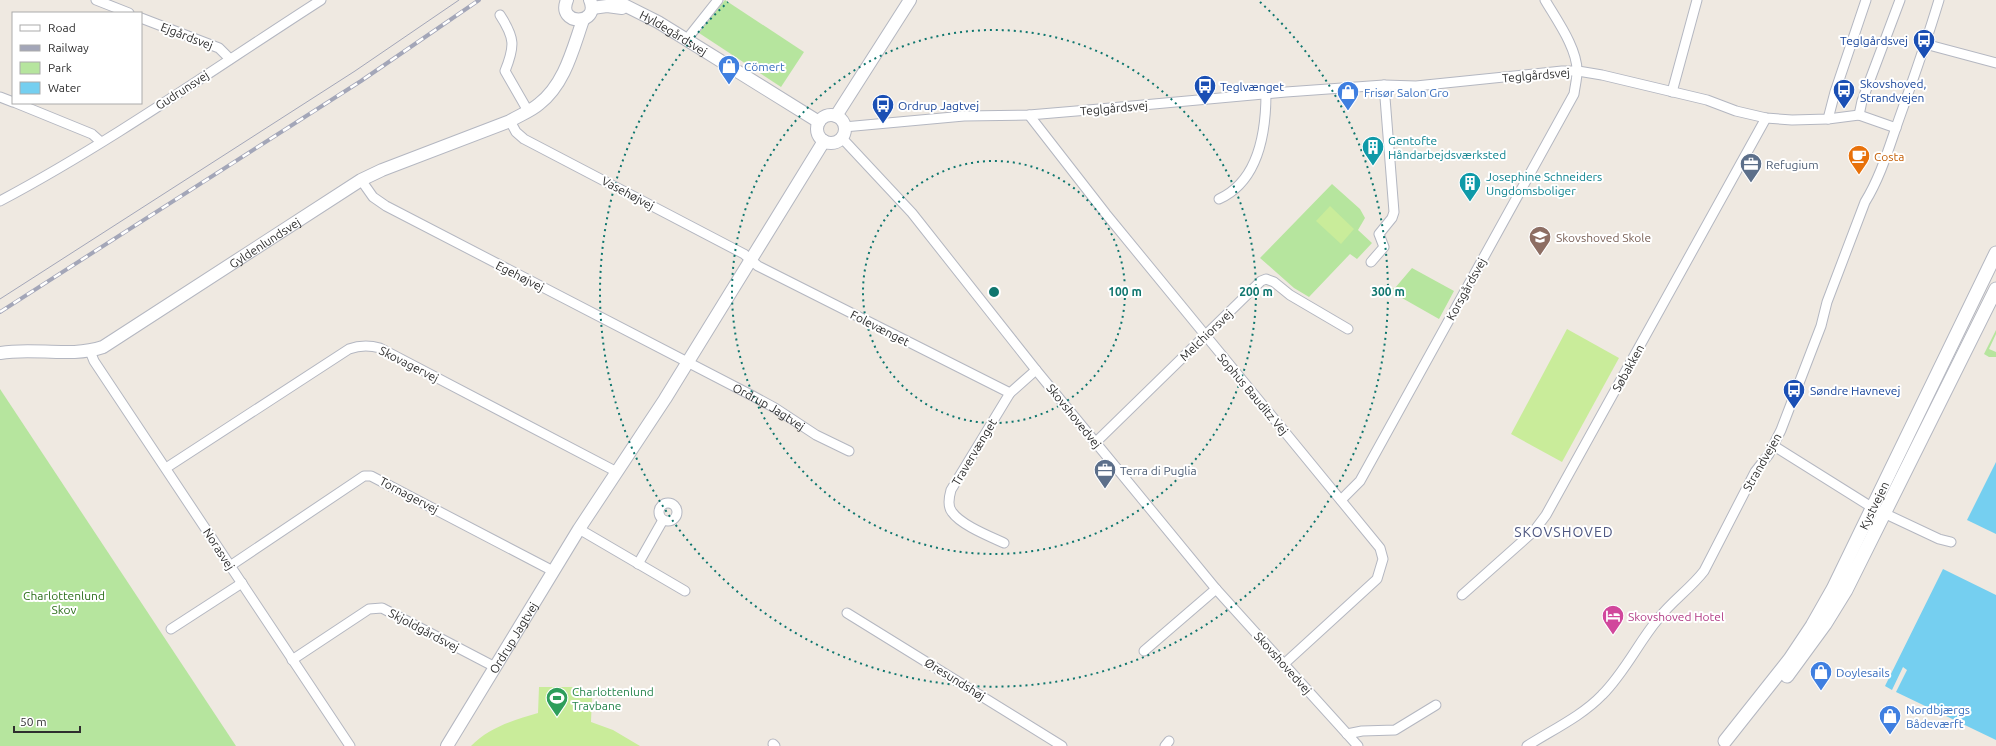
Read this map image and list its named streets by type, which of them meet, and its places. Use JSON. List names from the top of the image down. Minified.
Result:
{"streets":{"main road":["Kystvejen"],"street":["Hyldegårdsvej","Ejgårdsvej","Teglgårdsvej","Gudrunsvej","Vasehøjvej","Gyldenlundsvej","Egehøjvej","Korsgårdsvej","Folevænget","Melchiorsvej","Skovagervej","Søbakken","Sophus Bauditz Vej","Ordrup Jagtvej","Skovshovedvej","Travervænget","Strandvejen","Tornagervej","Norasvej","Skjoldgårdsvej","Øresundshøj"]},"crossings":[["Hyldegårdsvej","Teglgårdsvej"],["Hyldegårdsvej","Gyldenlundsvej"],["Hyldegårdsvej","Ordrup Jagtvej"],["Hyldegårdsvej","Skovshovedvej"],["Ejgårdsvej","Gudrunsvej"],["Teglgårdsvej","Korsgårdsvej"],["Teglgårdsvej","Søbakken"],["Teglgårdsvej","Sophus Bauditz Vej"],["Teglgårdsvej","Ordrup Jagtvej"],["Teglgårdsvej","Skovshovedvej"],["Teglgårdsvej","Strandvejen"],["Vasehøjvej","Gyldenlundsvej"],["Vasehøjvej","Folevænget"],["Vasehøjvej","Ordrup Jagtvej"],["Gyldenlundsvej","Egehøjvej"],["Gyldenlundsvej","Norasvej"],["Egehøjvej","Ordrup Jagtvej"],["Korsgårdsvej","Sophus Bauditz Vej"],["Folevænget","Ordrup Jagtvej"],["Folevænget","Travervænget"],["Melchiorsvej","Sophus Bauditz Vej"],["Melchiorsvej","Skovshovedvej"],["Skovagervej","Ordrup Jagtvej"],["Skovagervej","Norasvej"],["Sophus Bauditz Vej","Skovshovedvej"],["Ordrup Jagtvej","Skovshovedvej"],["Ordrup Jagtvej","Tornagervej"],["Ordrup Jagtvej","Skjoldgårdsvej"],["Skovshovedvej","Travervænget"],["Tornagervej","Norasvej"],["Norasvej","Skjoldgårdsvej"]],"districts":["SKOVSHOVED"],"parks":["Charlottenlund Skov"],"places":{"bus stop":["Teglgårdsvej","Teglvænget","Skovshoved, Strandvejen","Ordrup Jagtvej","Søndre Havnevej"],"shop":["Cömert","Frisør Salon Gro","Doylesails","Nordbjærgs Bådeværft"],"building":["Gentofte Håndarbejdsværksted","Josephine Schneiders Ungdomsboliger"],"cafe":["Costa"],"office":["Refugium","Terra di Puglia"],"school or university":["Skovshoved Skole"],"hotel":["Skovshoved Hotel"],"sports":["Charlottenlund Travbane"]},"legend":["Road","Railway","Park","Water"],"scale_bar":"50 m","rings":["100 m","200 m","300 m"]}
